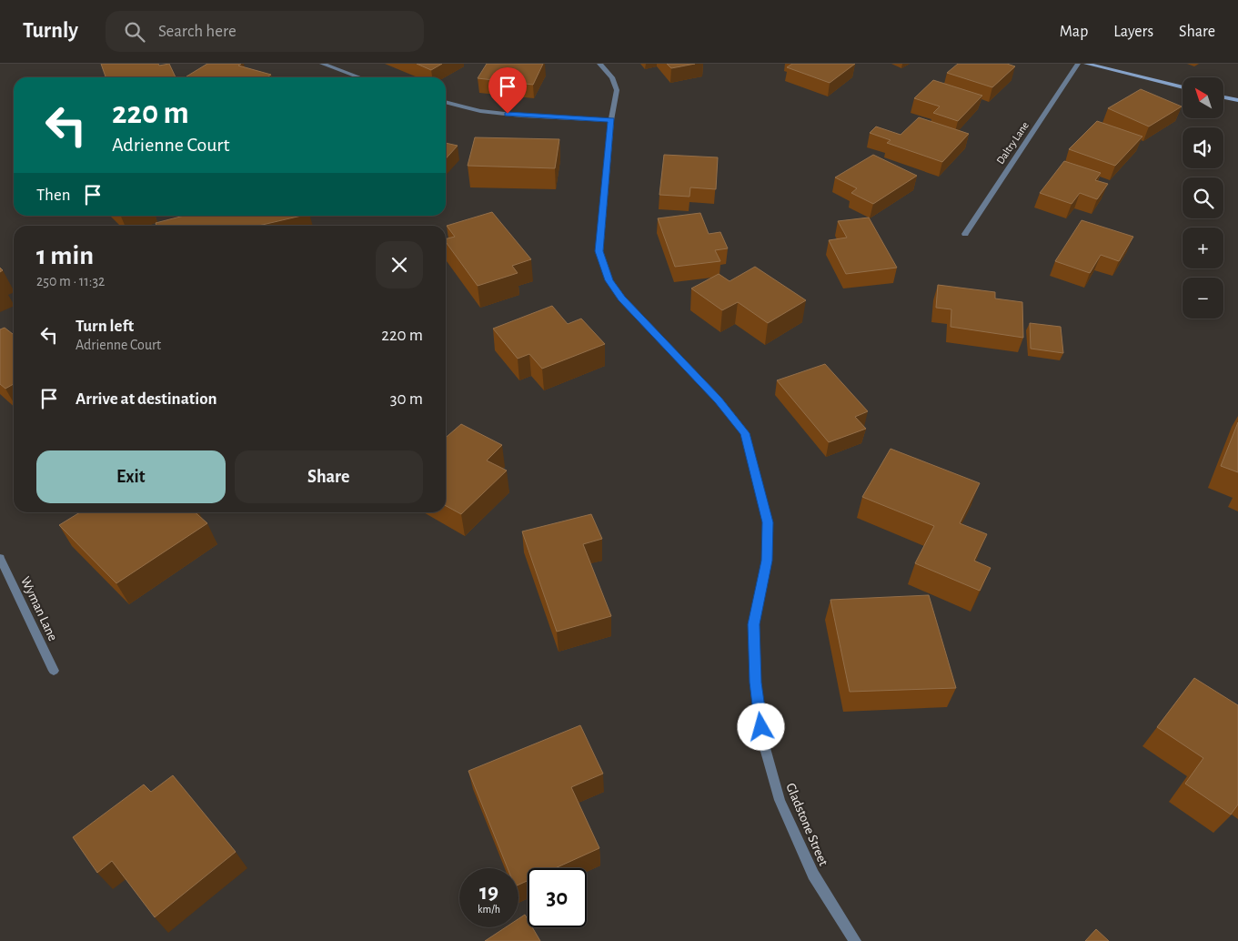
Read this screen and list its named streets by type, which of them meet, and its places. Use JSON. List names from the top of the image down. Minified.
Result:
{"streets":{"street":["Daltry Lane","Wyman Lane","Gladstone Street"]},"north":"top left","page":{"header":"Turnly","search":"Search here","nav":["Map","Layers","Share"],"map_buttons":["+","−"],"turn":["220 m","Adrienne Court"],"then":"Then","heading":["1 min","250 m · 11:32"],"list":[{"name":"Turn left","note":"Adrienne Court","value":"220 m"},{"name":"Arrive at destination","value":"30 m"}],"buttons":["Exit","Share"],"speed":"19 km/h","limit":"30"}}
